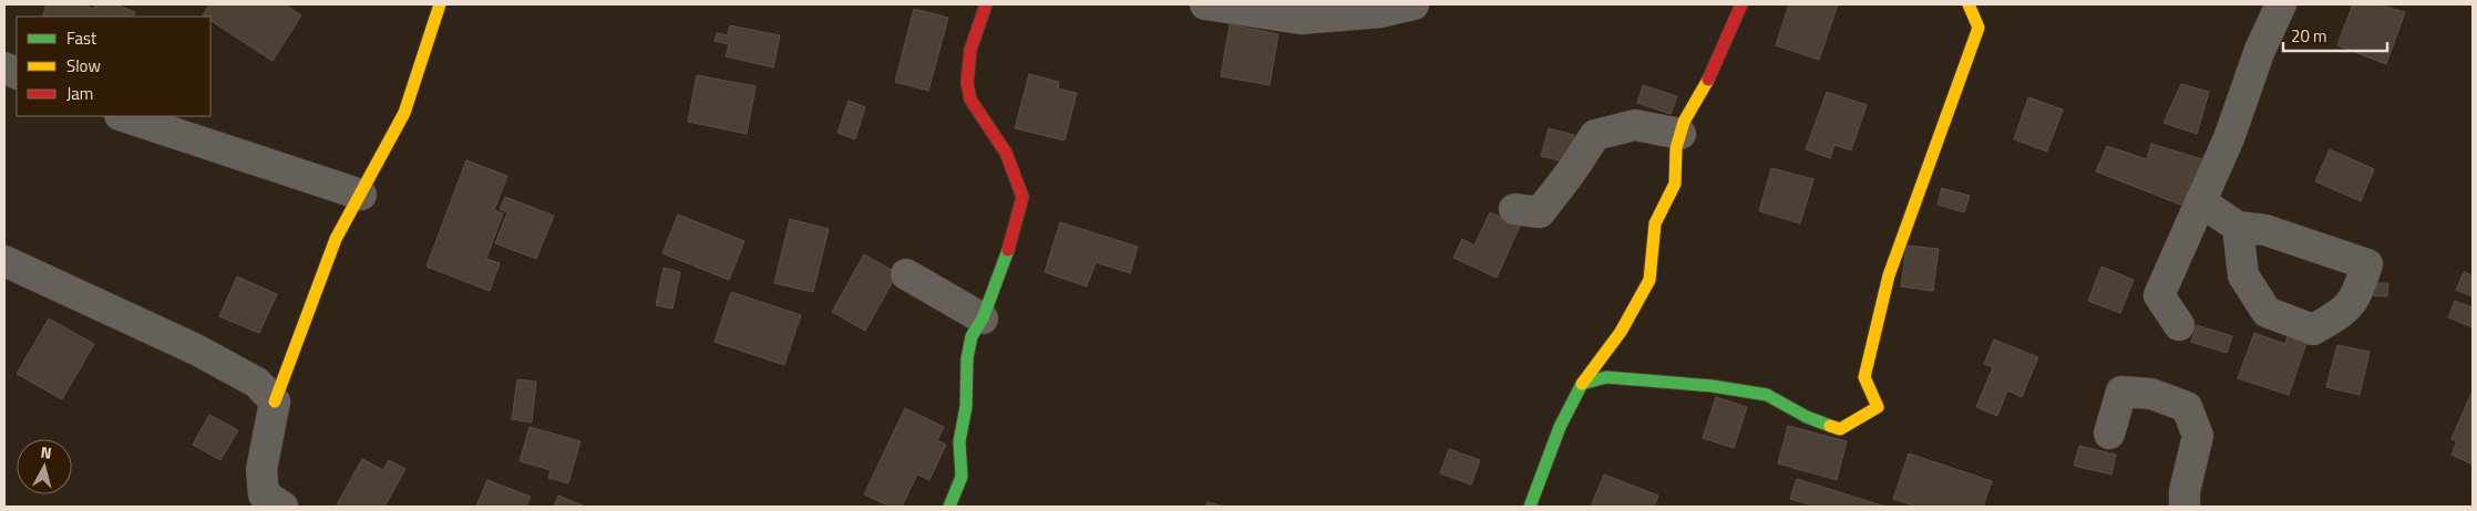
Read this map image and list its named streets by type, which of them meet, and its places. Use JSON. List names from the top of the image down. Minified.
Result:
{"legend":["Fast","Slow","Jam"],"scale_bar":"20 m","north":"top"}
